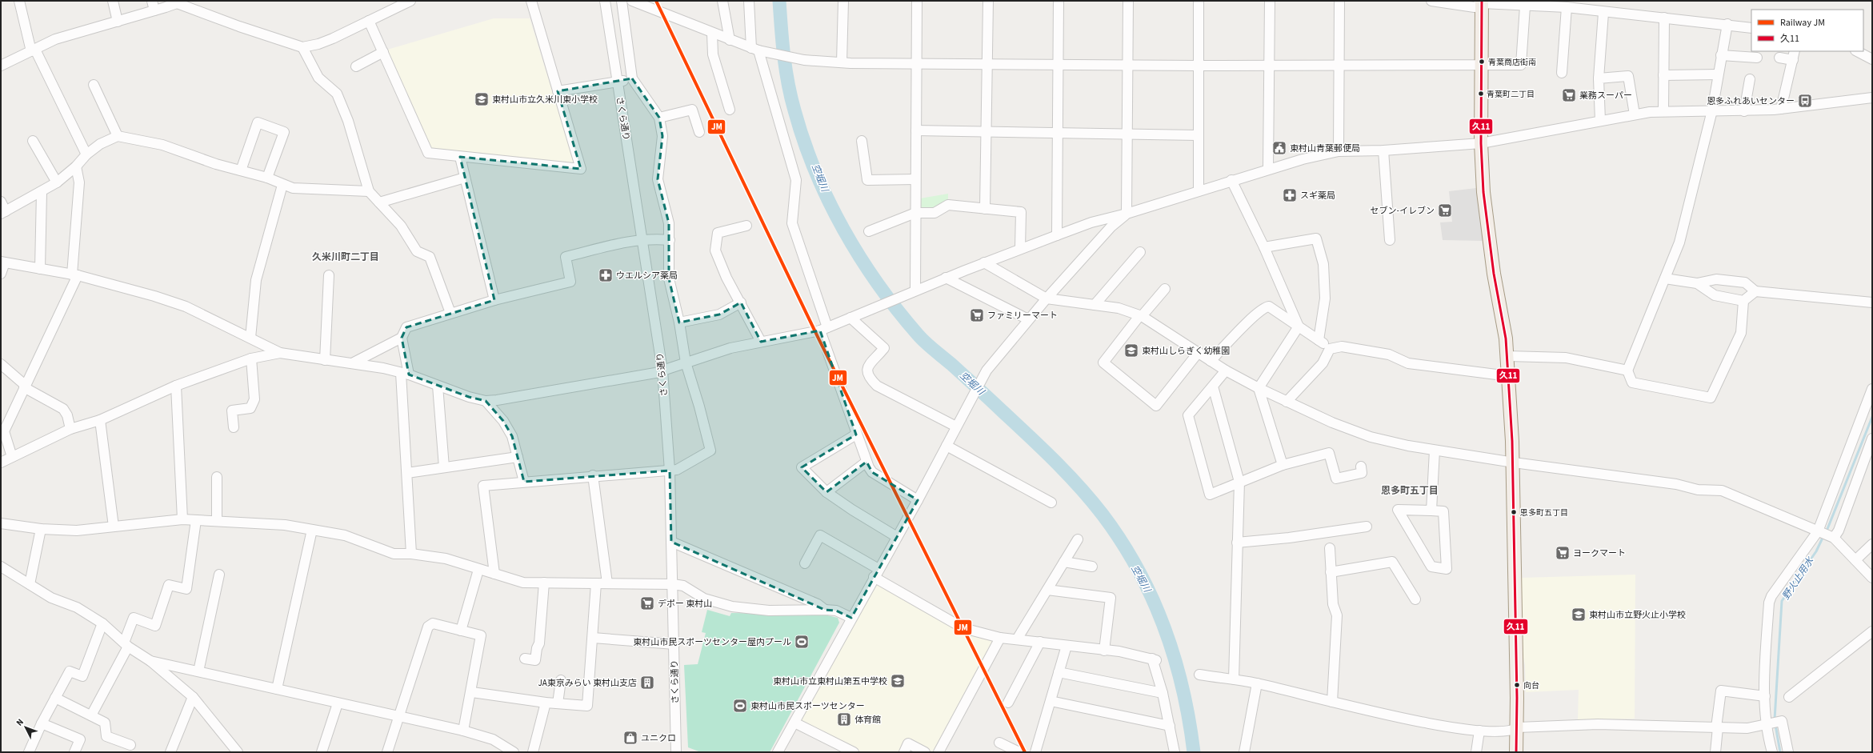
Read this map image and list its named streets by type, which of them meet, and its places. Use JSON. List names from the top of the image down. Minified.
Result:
{"streets":{"street":["さくら通り"]},"districts":["久米川町二丁目","恩多町五丁目"],"water":["空堀川","野火止用水"],"places":{"other":["青葉商店街南","青葉町二丁目","恩多町五丁目","向台"],"supermarket":["業務スーパー","セブン-イレブン","ファミリーマート","ヨークマート","デポー 東村山"],"school or university":["東村山市立久米川東小学校","東村山しらぎく幼稚園","東村山市立野火止小学校","東村山市立東村山第五中学校"],"bus stop":["恩多ふれあいセンター"],"public building":["東村山青葉郵便局"],"pharmacy":["スギ薬局","ウエルシア薬局"],"sports":["東村山市民スポーツセンター屋内プール","東村山市民スポーツセンター"],"building":["JA東京みらい 東村山支店","体育館"],"shop":["ユニクロ"]},"lines":["rail line JM","transit line 久11"],"legend":["Railway JM","久11"],"north":"top left"}
